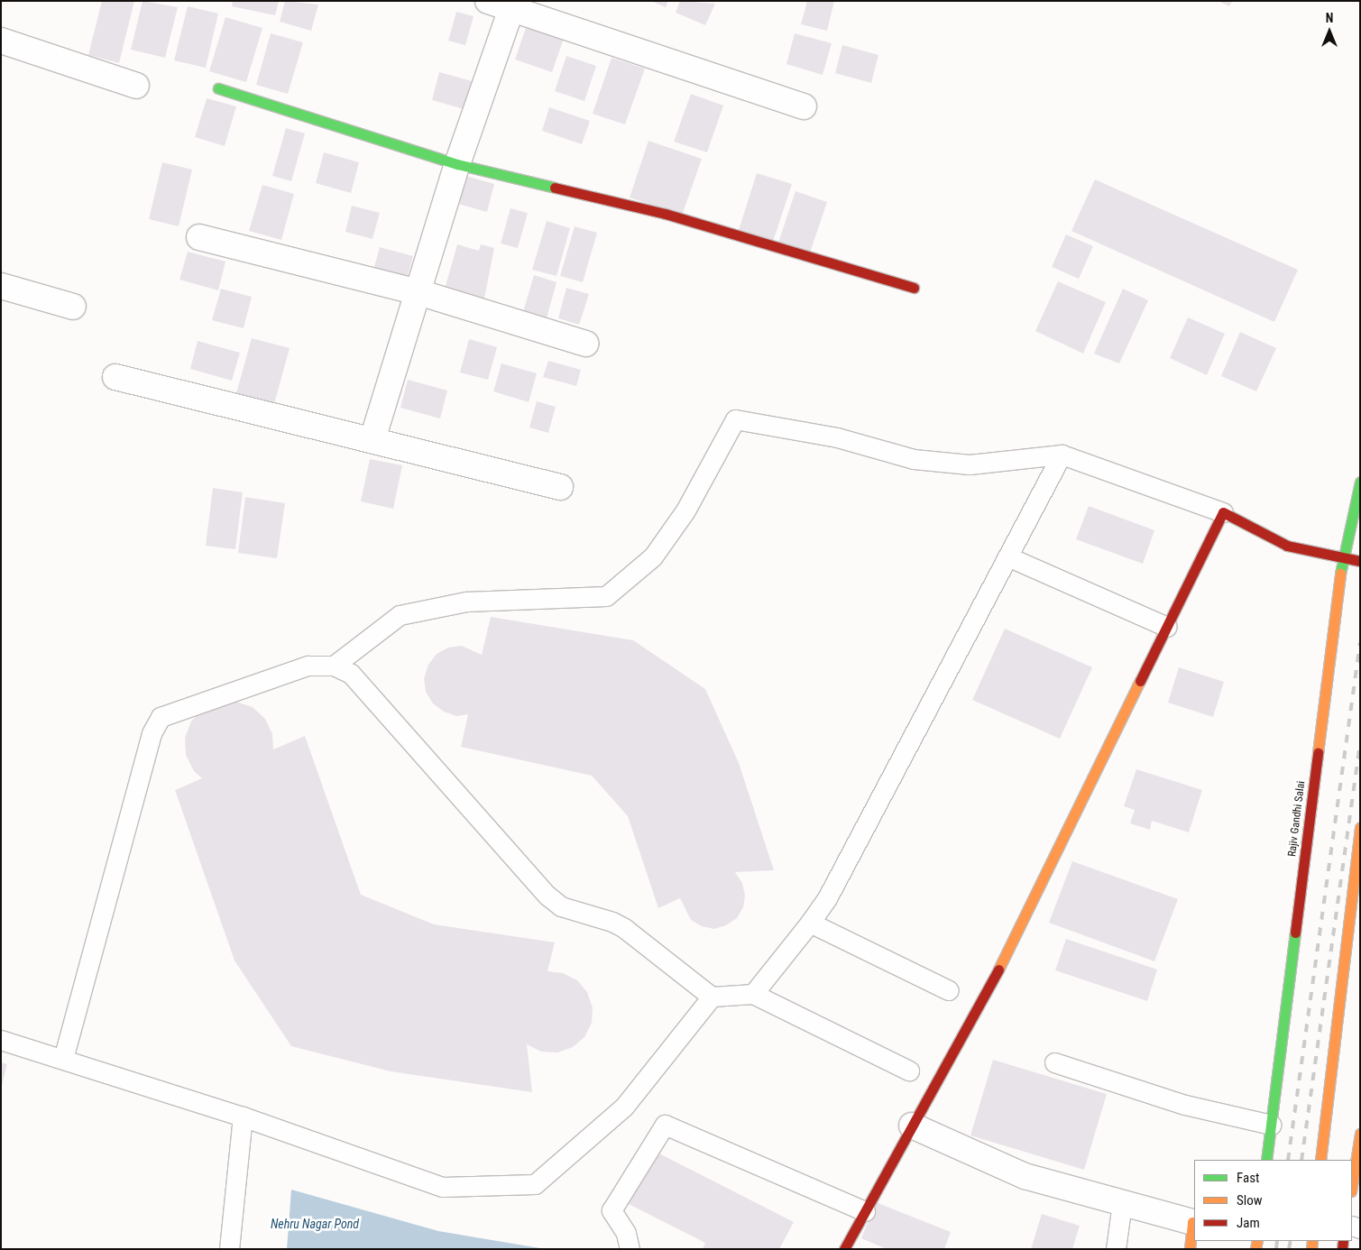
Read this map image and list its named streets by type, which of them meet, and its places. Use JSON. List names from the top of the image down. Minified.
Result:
{"streets":{"street":["Rajiv Gandhi Salai"]},"water":["Nehru Nagar Pond"],"legend":["Fast","Slow","Jam"],"north":"top"}
